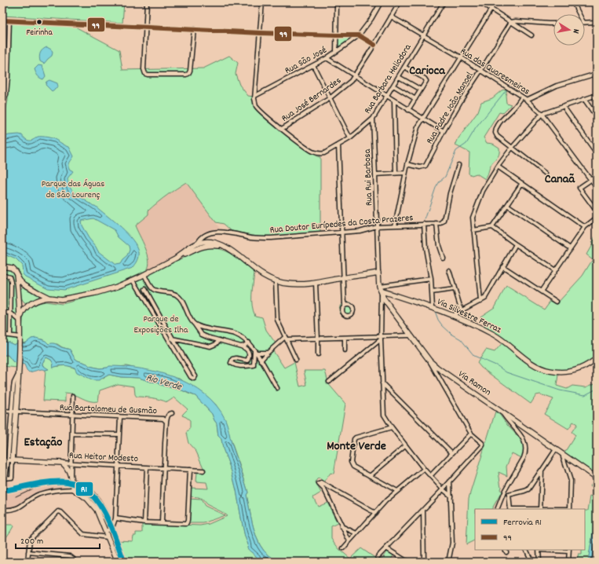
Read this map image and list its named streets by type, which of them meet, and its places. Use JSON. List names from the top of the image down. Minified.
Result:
{"streets":{"main road":["Via Silvestre Ferraz","Via Ramon","Rua Heitor Modesto"],"street":["Rua São José","Rua das Quaresmeiras","Rua Barbara Heliodora","Rua José Bernardes","Rua Padre João Manoel","Rua Rui Barbosa","Rua Doutor Eurípedes da Costa Prazeres","Rua Bartolomeu de Gusmão"]},"crossings":[["Rua São José","Rua José Bernardes"],["Rua das Quaresmeiras","Rua Barbara Heliodora"],["Rua das Quaresmeiras","Rua José Bernardes"],["Rua das Quaresmeiras","Rua Padre João Manoel"],["Rua Barbara Heliodora","Rua José Bernardes"],["Rua Barbara Heliodora","Rua Rui Barbosa"],["Rua Rui Barbosa","Rua Doutor Eurípedes da Costa Prazeres"],["Rua Rui Barbosa","Via Ramon"],["Via Silvestre Ferraz","Via Ramon"],["Rua Bartolomeu de Gusmão","Rua Heitor Modesto"]],"districts":["Carioca","Canaã","Estação","Monte Verde"],"water":["Rio Verde"],"parks":["Parque das Águas de São Lourenç","Parque de Exposições Ilha"],"places":["Feirinha"],"lines":["transit line 99","rail line R1"],"legend":["Ferrovia R1","99"],"scale_bar":"200 m","north":"right"}
